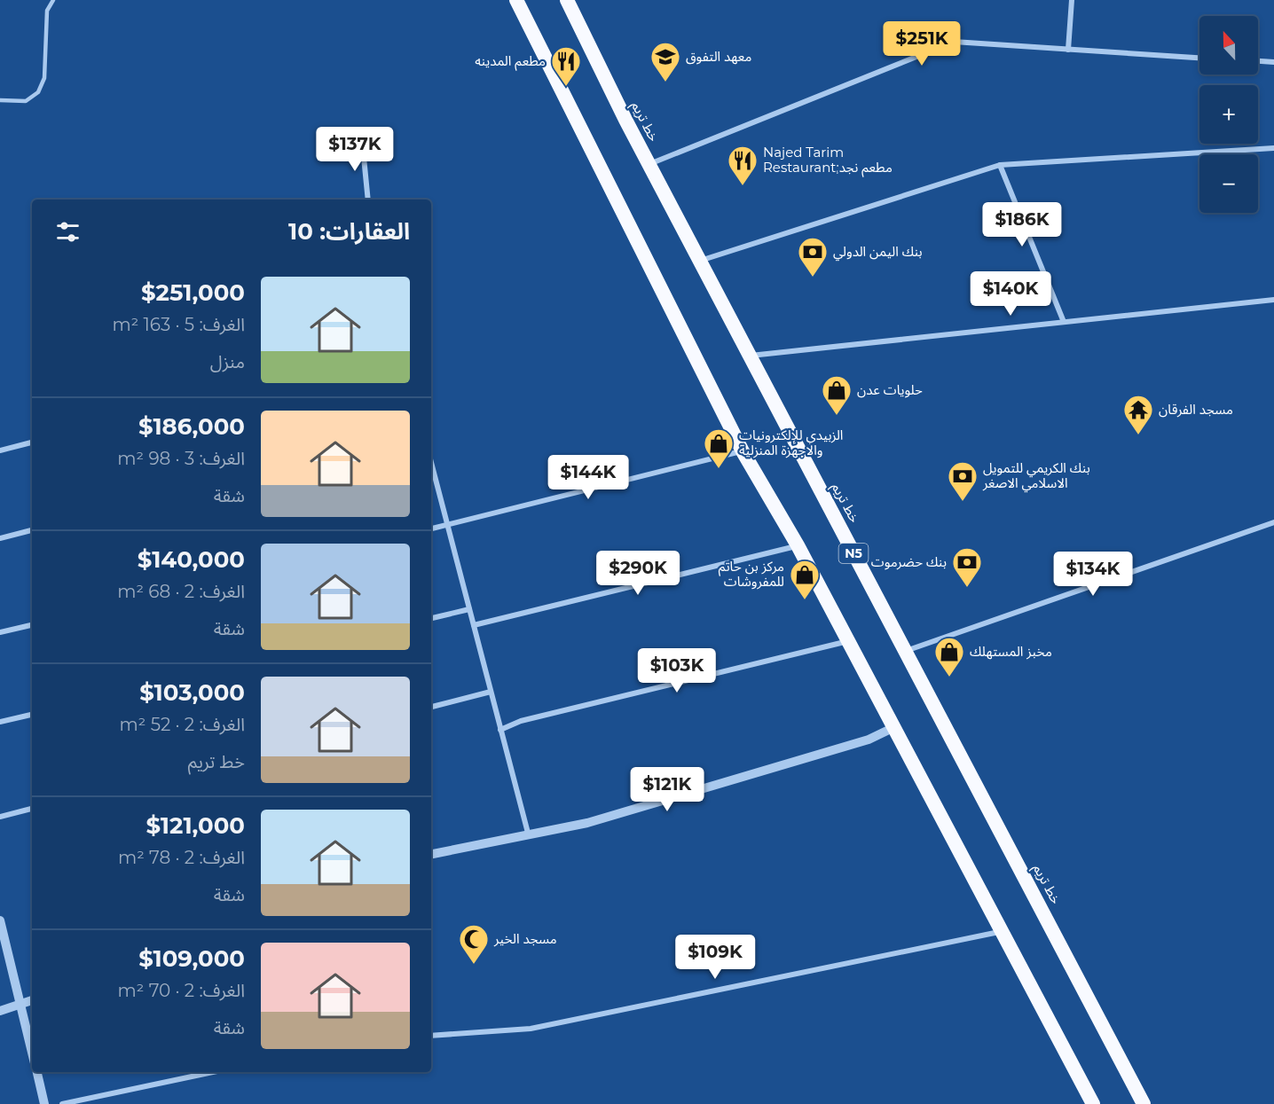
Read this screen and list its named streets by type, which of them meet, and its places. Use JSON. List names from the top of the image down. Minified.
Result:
{"streets":{"highway":["خط تريم","N5"]},"places":{"school or university":["معهد التفوق"],"restaurant":["مطعم المدينه","Najed Tarim Restaurant;مطعم نجد"],"bank":["بنك اليمن الدولي","بنك الكريمي للتمويل الاسلامي الاصغر","بنك حضرموت"],"shop":["حلويات عدن","الزبيدي للإلكترونيات والاجهزة المنزلية","مركز بن حاتم للمفروشات","مخبز المستهلك"],"temple":["مسجد الفرقان"],"mosque":["مسجد الخير"]},"north":"top","page":{"map_buttons":["+","−"],"price":["$251K","$137K","$186K","$140K","$144K","$290K","$134K","$103K","$121K","$109K"],"heading":"العقارات: 10","list":[{"name":"$251,000","note":"الغرف: 5 · 163 m² · منزل"},{"name":"$186,000","note":"الغرف: 3 · 98 m² · شقة"},{"name":"$140,000","note":"الغرف: 2 · 68 m² · شقة"},{"name":"$103,000","note":"الغرف: 2 · 52 m² · خط تريم"},{"name":"$121,000","note":"الغرف: 2 · 78 m² · شقة"},{"name":"$109,000","note":"الغرف: 2 · 70 m² · شقة"}]}}
